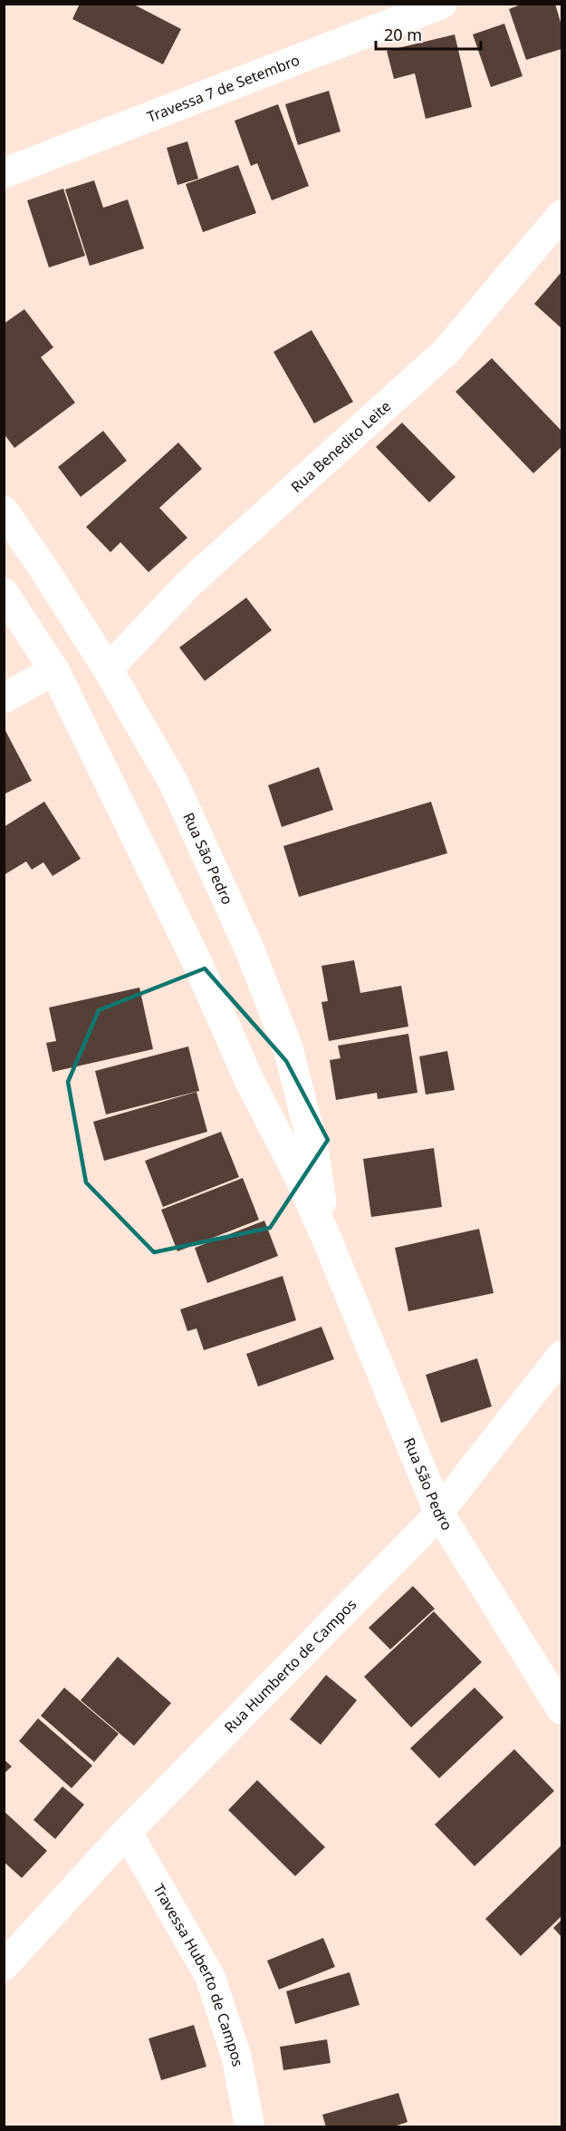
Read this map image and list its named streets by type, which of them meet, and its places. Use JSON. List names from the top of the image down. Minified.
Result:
{"streets":{"street":["Travessa 7 de Setembro","Rua Benedito Leite","Rua São Pedro","Rua Humberto de Campos","Travessa Huberto de Campos"]},"crossings":[["Rua Benedito Leite","Rua São Pedro"],["Rua São Pedro","Rua Humberto de Campos"],["Rua Humberto de Campos","Travessa Huberto de Campos"]],"scale_bar":"20 m"}
